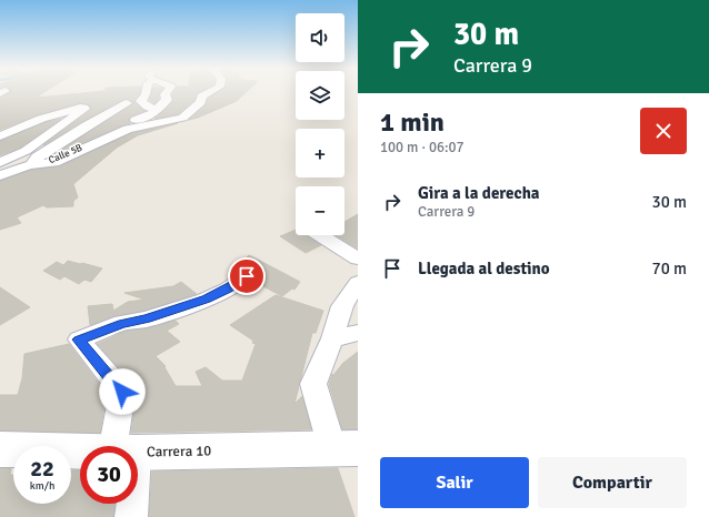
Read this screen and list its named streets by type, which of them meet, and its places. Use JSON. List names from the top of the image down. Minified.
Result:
{"streets":{"street":["Calle 5B","Carrera 10"]},"page":{"turn":["30 m","Carrera 9"],"map_buttons":["+","−"],"heading":["1 min","100 m · 06:07"],"list":[{"name":"Gira a la derecha","note":"Carrera 9","value":"30 m"},{"name":"Llegada al destino","value":"70 m"}],"speed":"22 km/h","limit":"30","buttons":["Salir","Compartir"]}}
